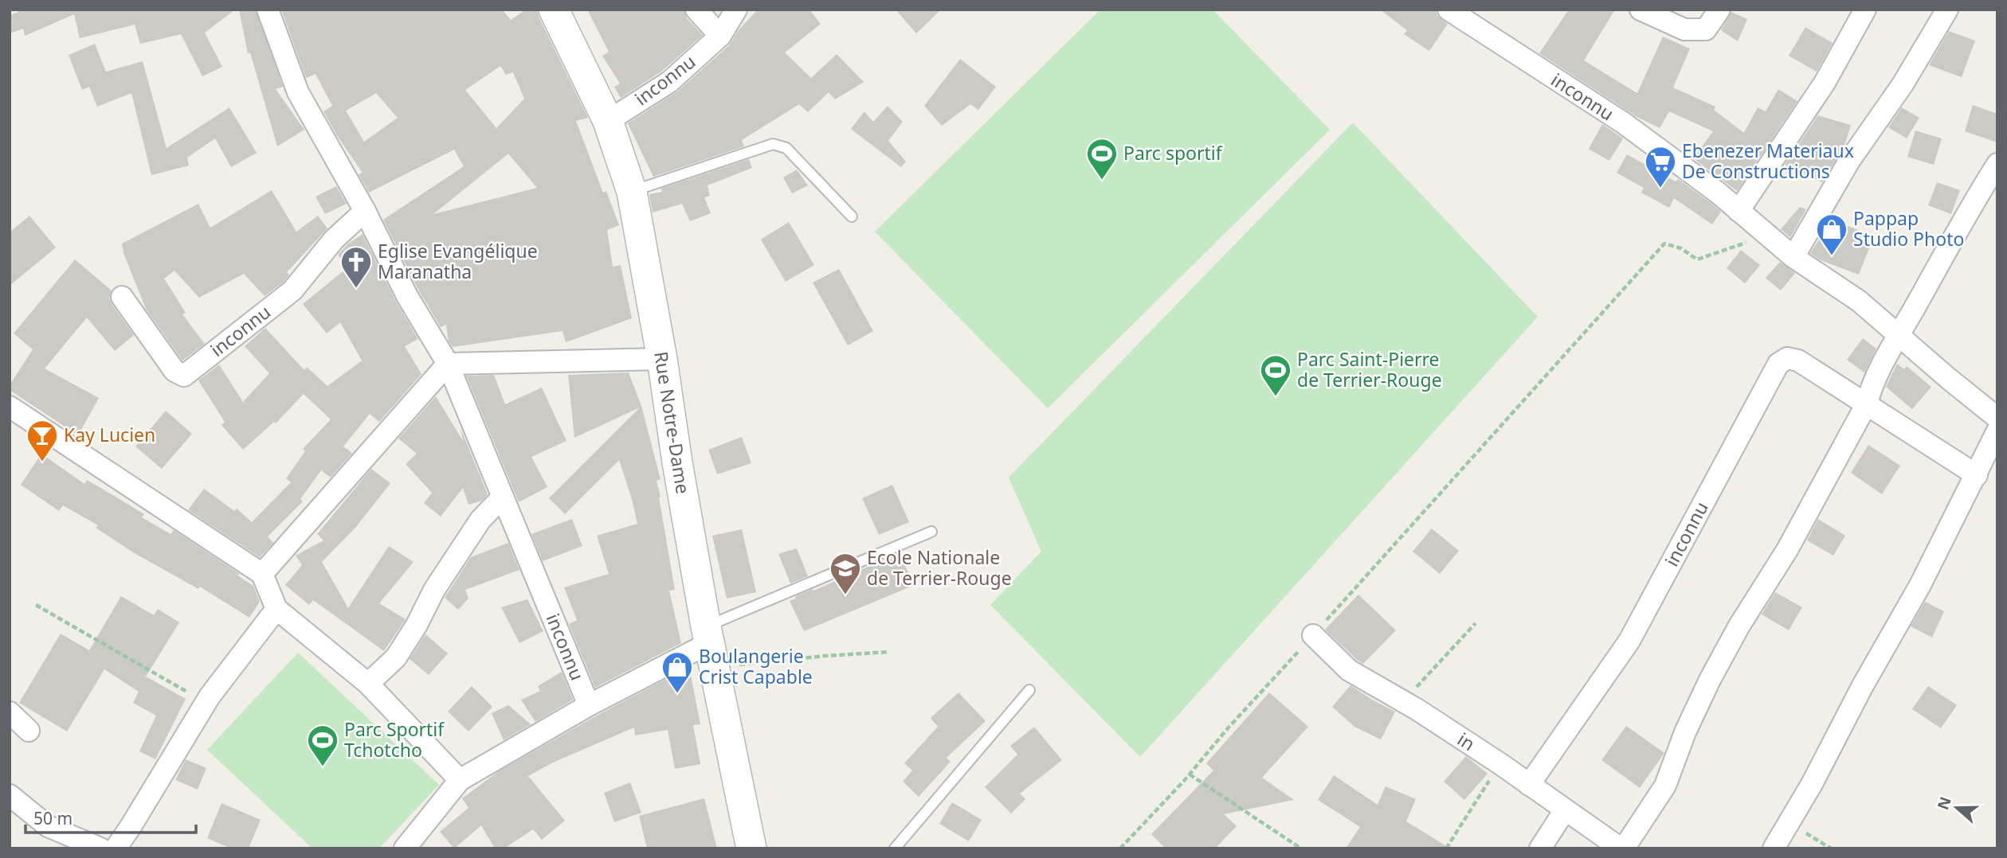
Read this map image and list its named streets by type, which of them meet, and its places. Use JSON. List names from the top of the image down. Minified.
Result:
{"streets":{"street":["inconnu","Rue Notre-Dame","in"]},"crossings":[["inconnu","Rue Notre-Dame"],["inconnu","in"]],"places":{"sports":["Parc sportif","Parc Saint-Pierre de Terrier-Rouge","Parc Sportif Tchotcho"],"supermarket":["Ebenezer Materiaux De Constructions"],"shop":["Pappap Studio Photo","Boulangerie Crist Capable"],"church":["Eglise Evangélique Maranatha"],"bar":["Kay Lucien"],"school or university":["Ecole Nationale de Terrier-Rouge"]},"scale_bar":"50 m","north":"left"}
